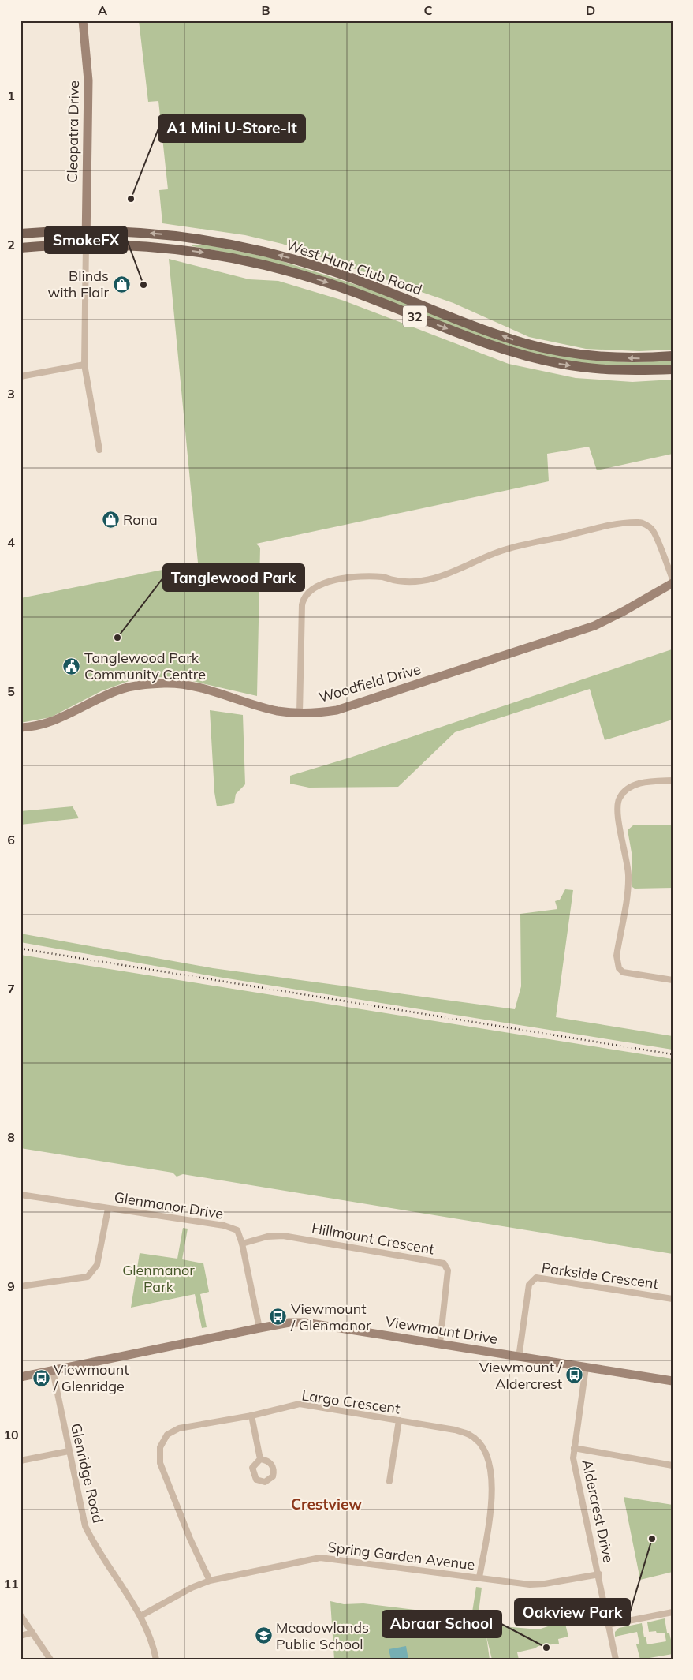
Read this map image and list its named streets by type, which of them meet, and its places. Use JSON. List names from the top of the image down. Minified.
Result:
{"streets":{"main road":["West Hunt Club Road","32"],"street":["Cleopatra Drive","Woodfield Drive","Glenmanor Drive","Hillmount Crescent","Parkside Crescent","Viewmount Drive","Largo Crescent","Glenridge Road","Aldercrest Drive","Spring Garden Avenue"]},"crossings":[["Cleopatra Drive","West Hunt Club Road"],["Glenmanor Drive","Hillmount Crescent"],["Glenmanor Drive","Viewmount Drive"],["Hillmount Crescent","Viewmount Drive"],["Parkside Crescent","Viewmount Drive"],["Viewmount Drive","Glenridge Road"],["Viewmount Drive","Aldercrest Drive"],["Largo Crescent","Spring Garden Avenue"],["Glenridge Road","Spring Garden Avenue"],["Aldercrest Drive","Spring Garden Avenue"]],"districts":["Crestview"],"parks":["Glenmanor Park"],"places":{"other":["A1 Mini U-Store-It","SmokeFX","Tanglewood Park","Oakview Park","Abraar School"],"shop":["Blinds with Flair","Rona"],"public building":["Tanglewood Park Community Centre"],"bus stop":["Viewmount / Glenmanor","Viewmount / Aldercrest","Viewmount / Glenridge"],"school or university":["Meadowlands Public School"]},"grid":{"columns":["A","B","C","D"],"rows":["1","2","3","4","5","6","7","8","9","10","11"]}}
